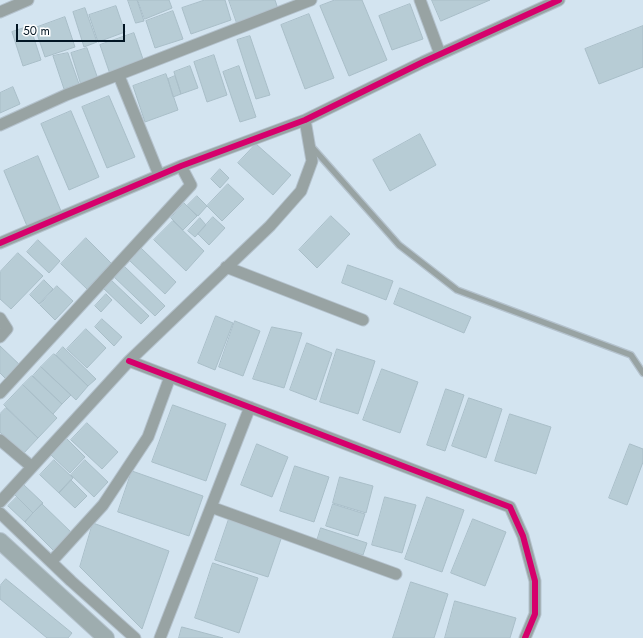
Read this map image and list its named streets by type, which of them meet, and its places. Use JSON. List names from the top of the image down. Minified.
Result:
{"scale_bar":"50 m"}
